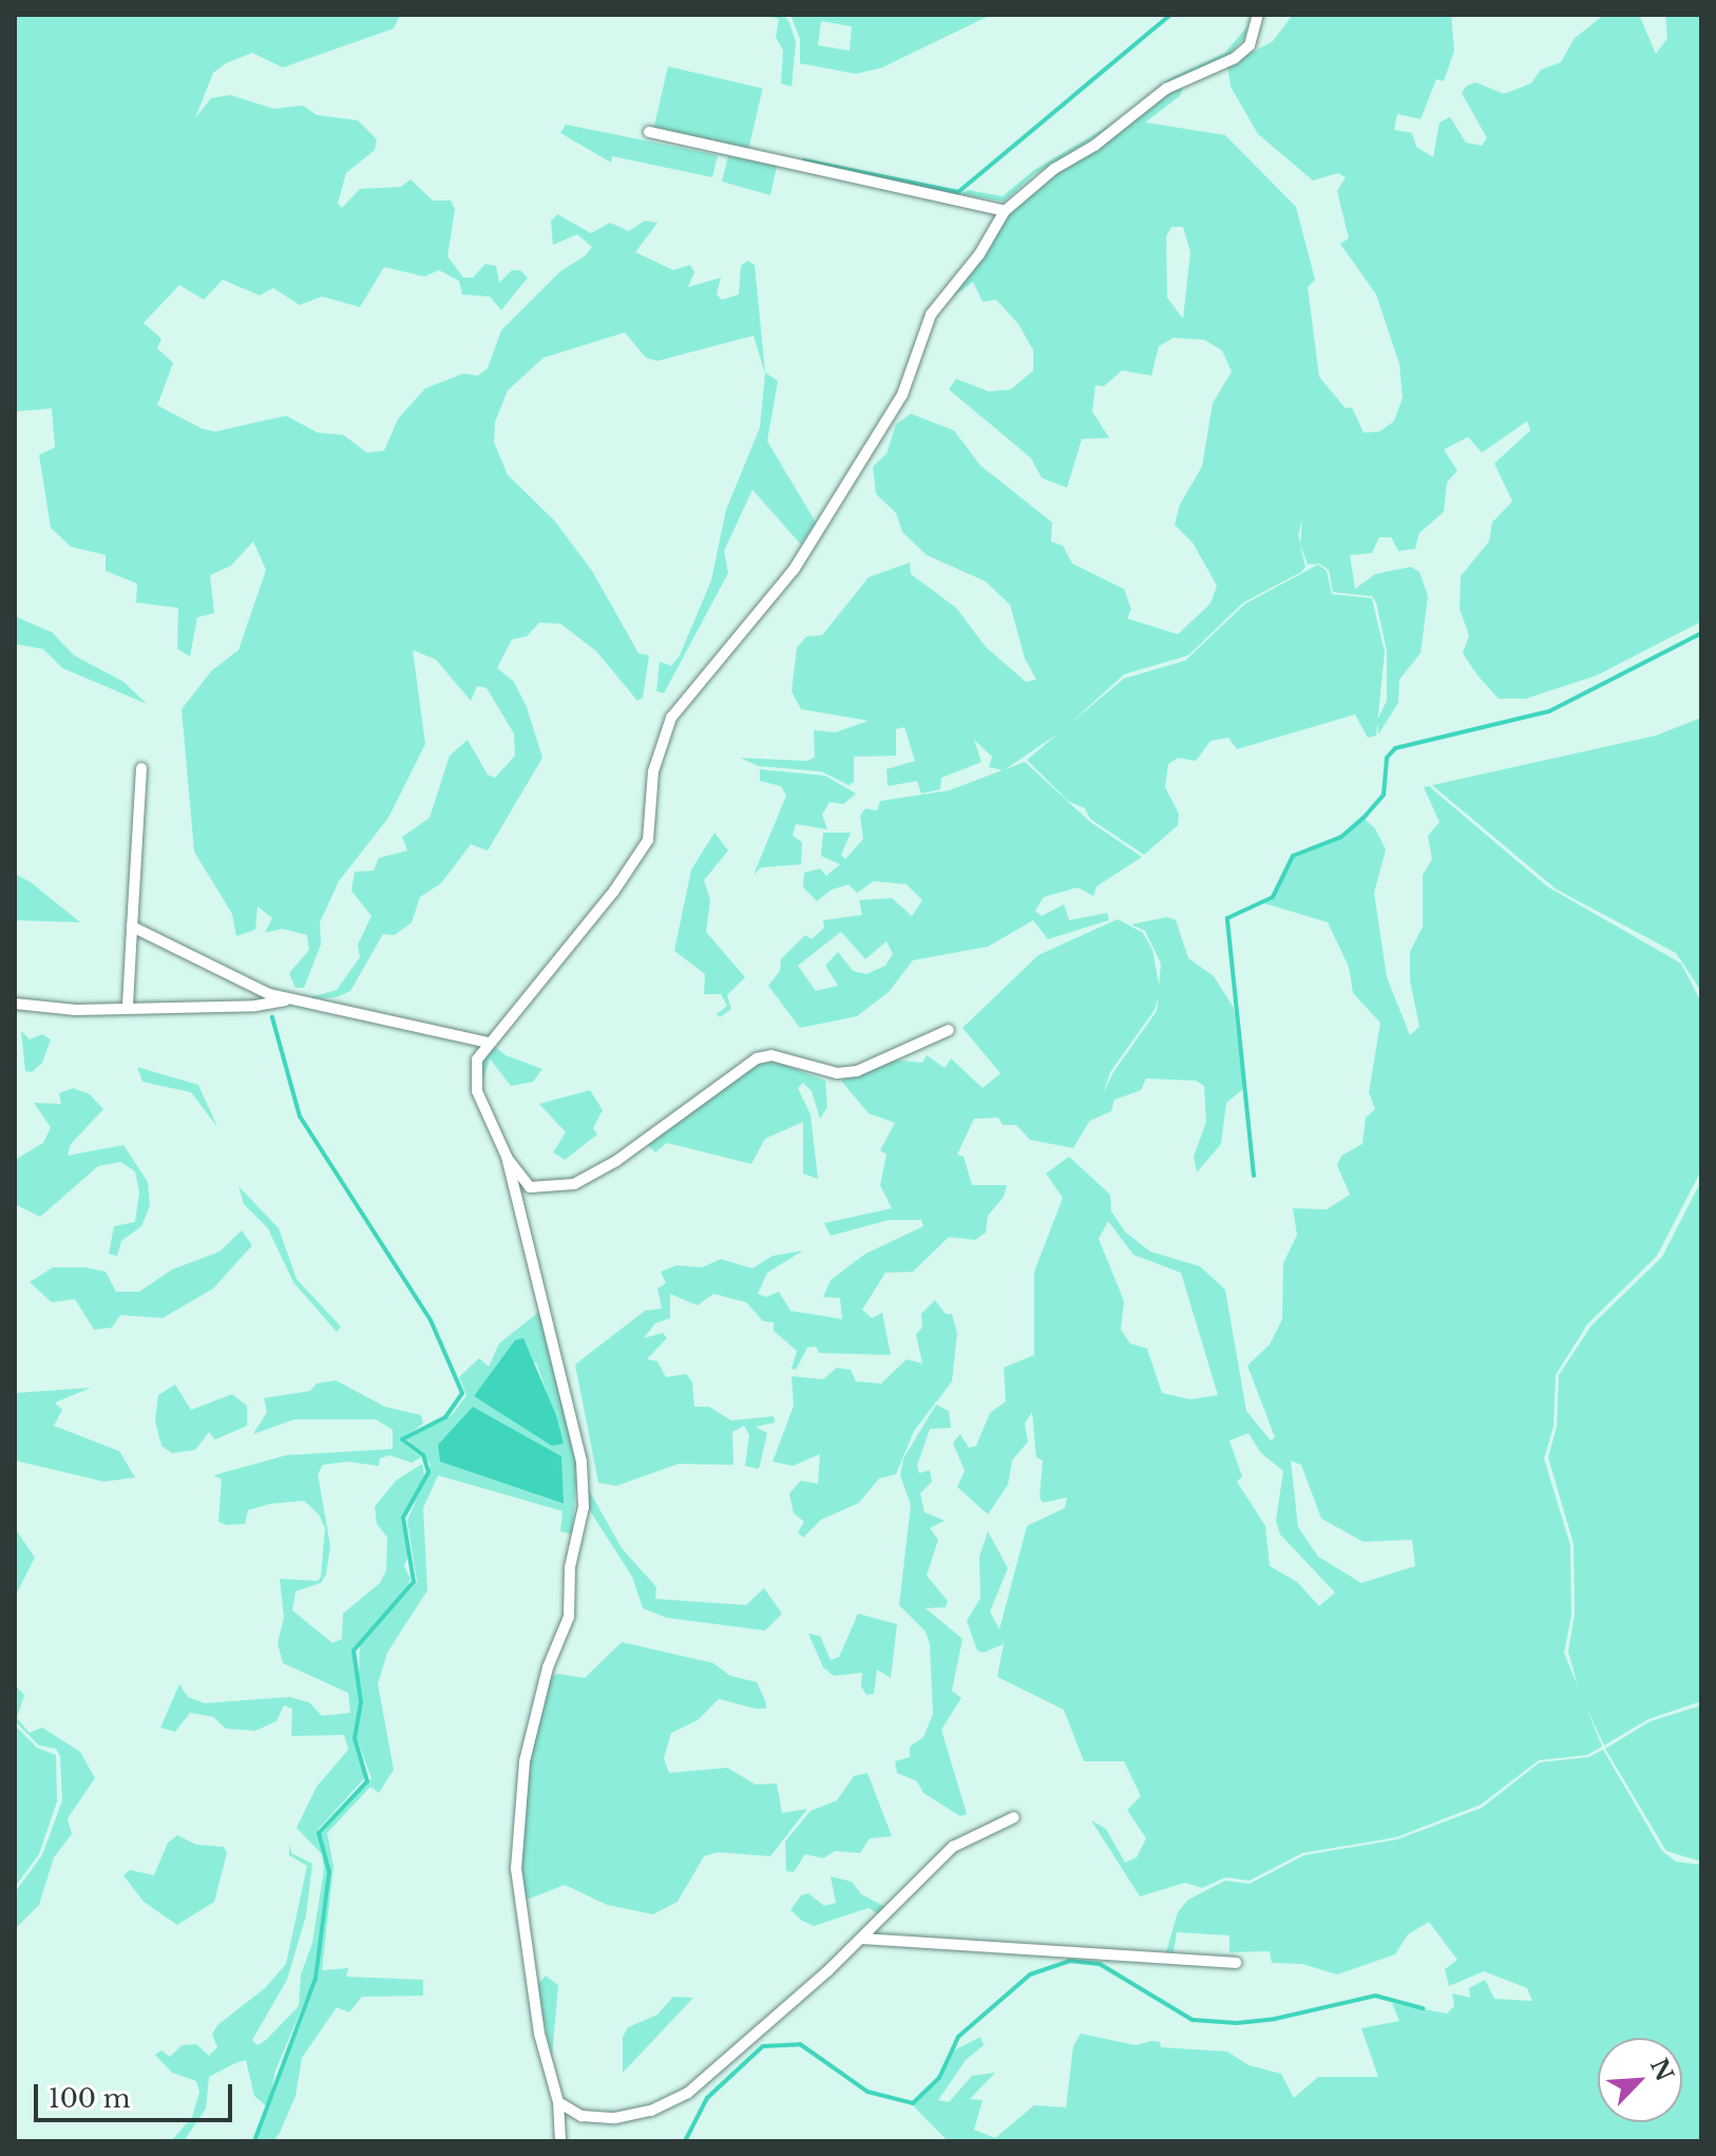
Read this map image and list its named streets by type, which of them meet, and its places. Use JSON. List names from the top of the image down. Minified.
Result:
{"scale_bar":"100 m","north":"top right"}
